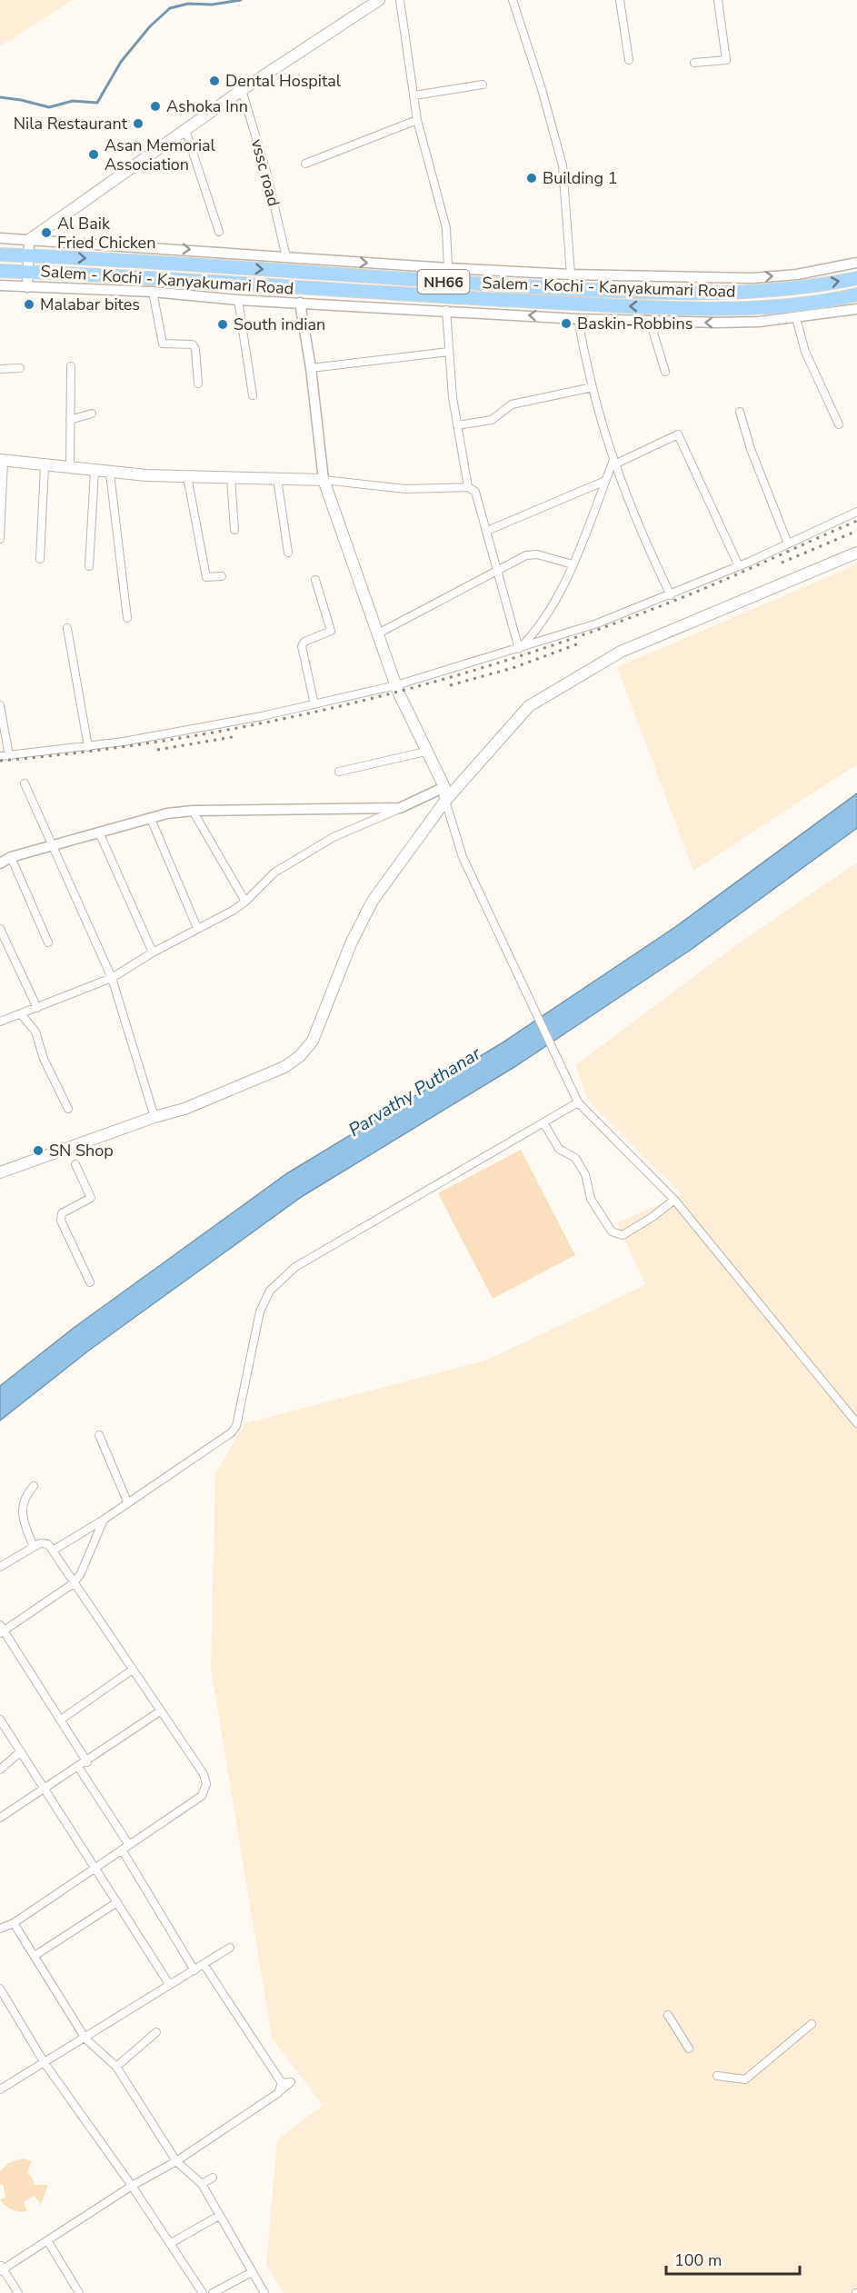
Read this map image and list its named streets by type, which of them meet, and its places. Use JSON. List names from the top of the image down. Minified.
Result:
{"streets":{"highway":["Salem - Kochi - Kanyakumari Road","NH66"],"street":["vssc road"]},"water":["Parvathy Puthanar"],"places":["Dental Hospital","Ashoka Inn","Nila Restaurant","Asan Memorial Association","Building 1","Al Baik Fried Chicken","Malabar bites","Baskin-Robbins","South indian","SN Shop"],"scale_bar":"100 m"}
